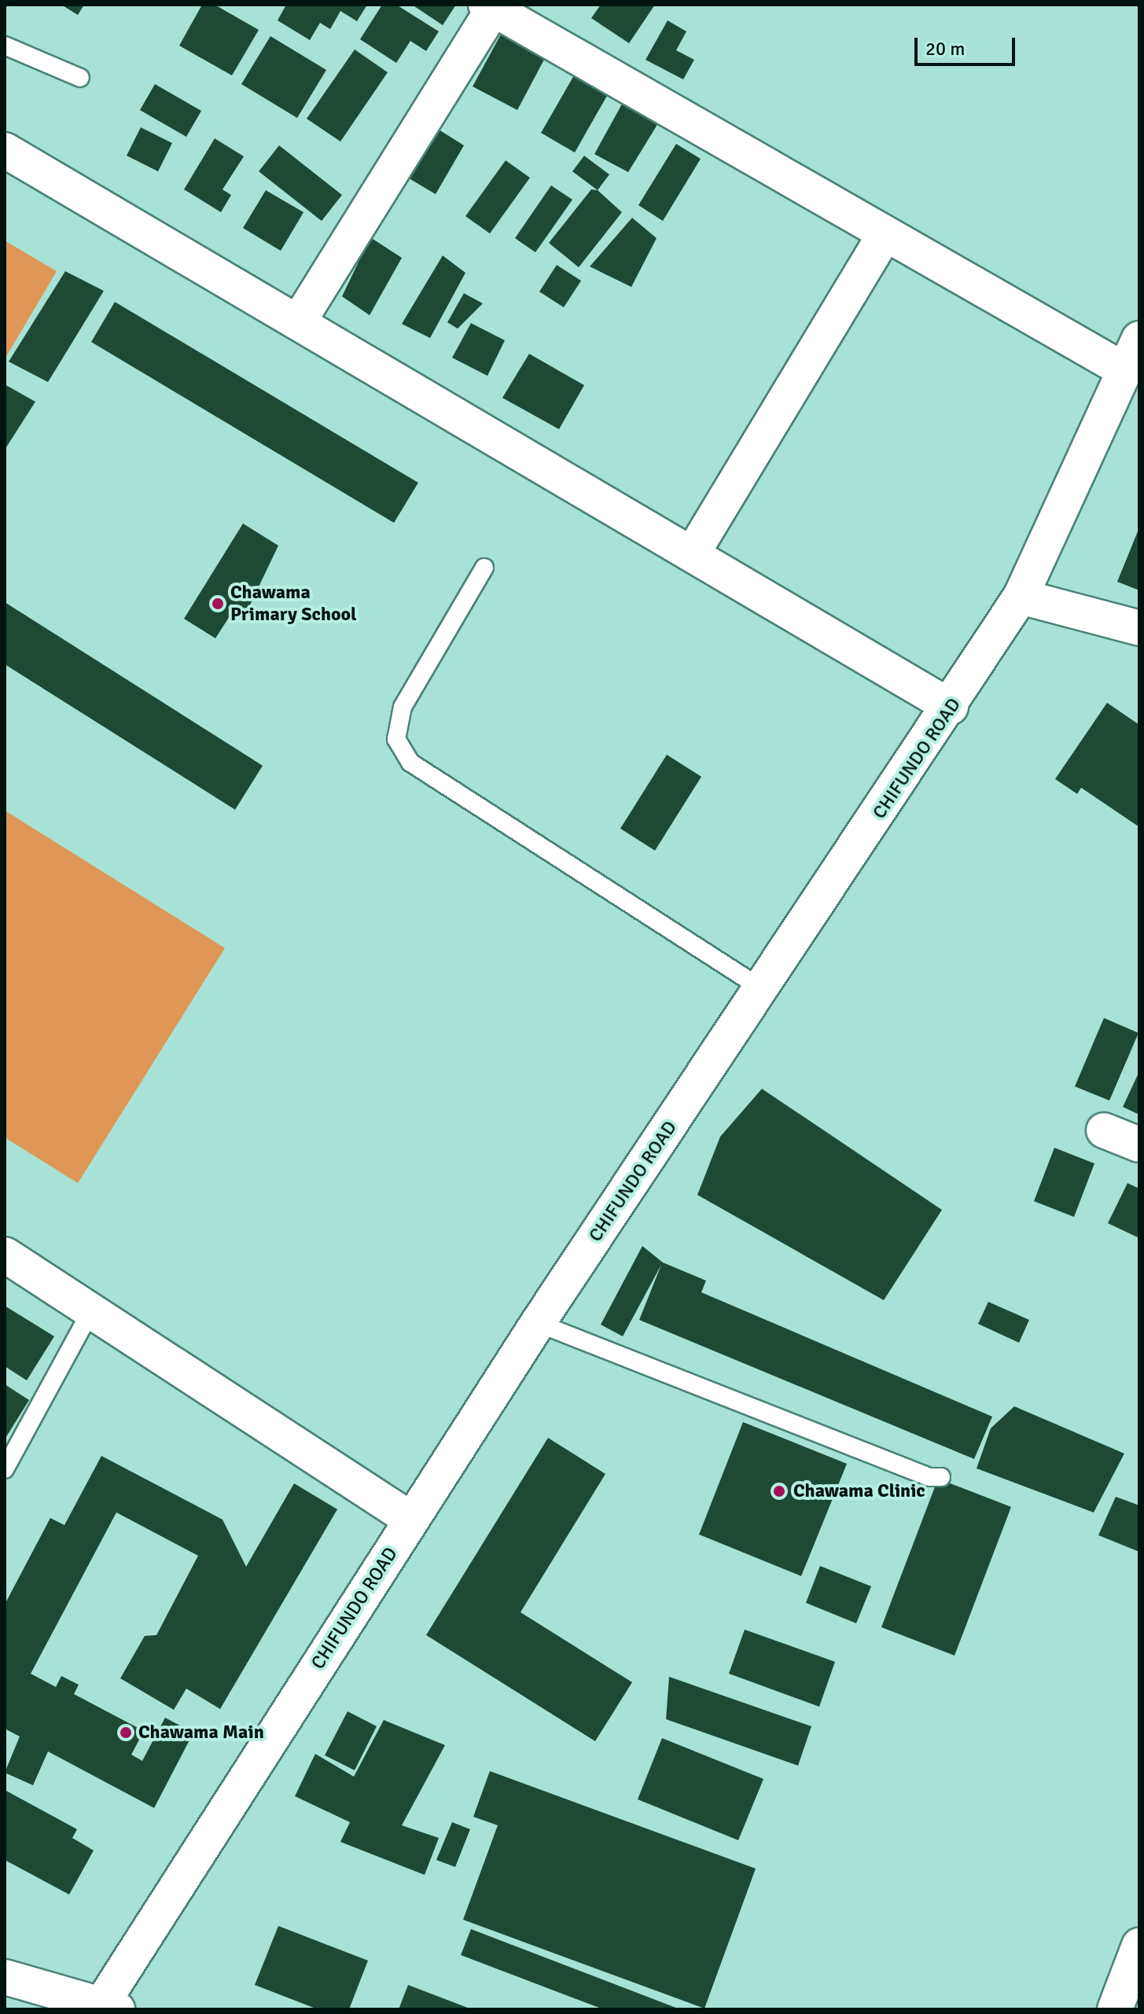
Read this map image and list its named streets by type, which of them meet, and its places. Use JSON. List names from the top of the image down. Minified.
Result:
{"streets":{"street":["CHIFUNDO ROAD"]},"places":["Chawama Primary School","Chawama Clinic","Chawama Main"],"scale_bar":"20 m"}
